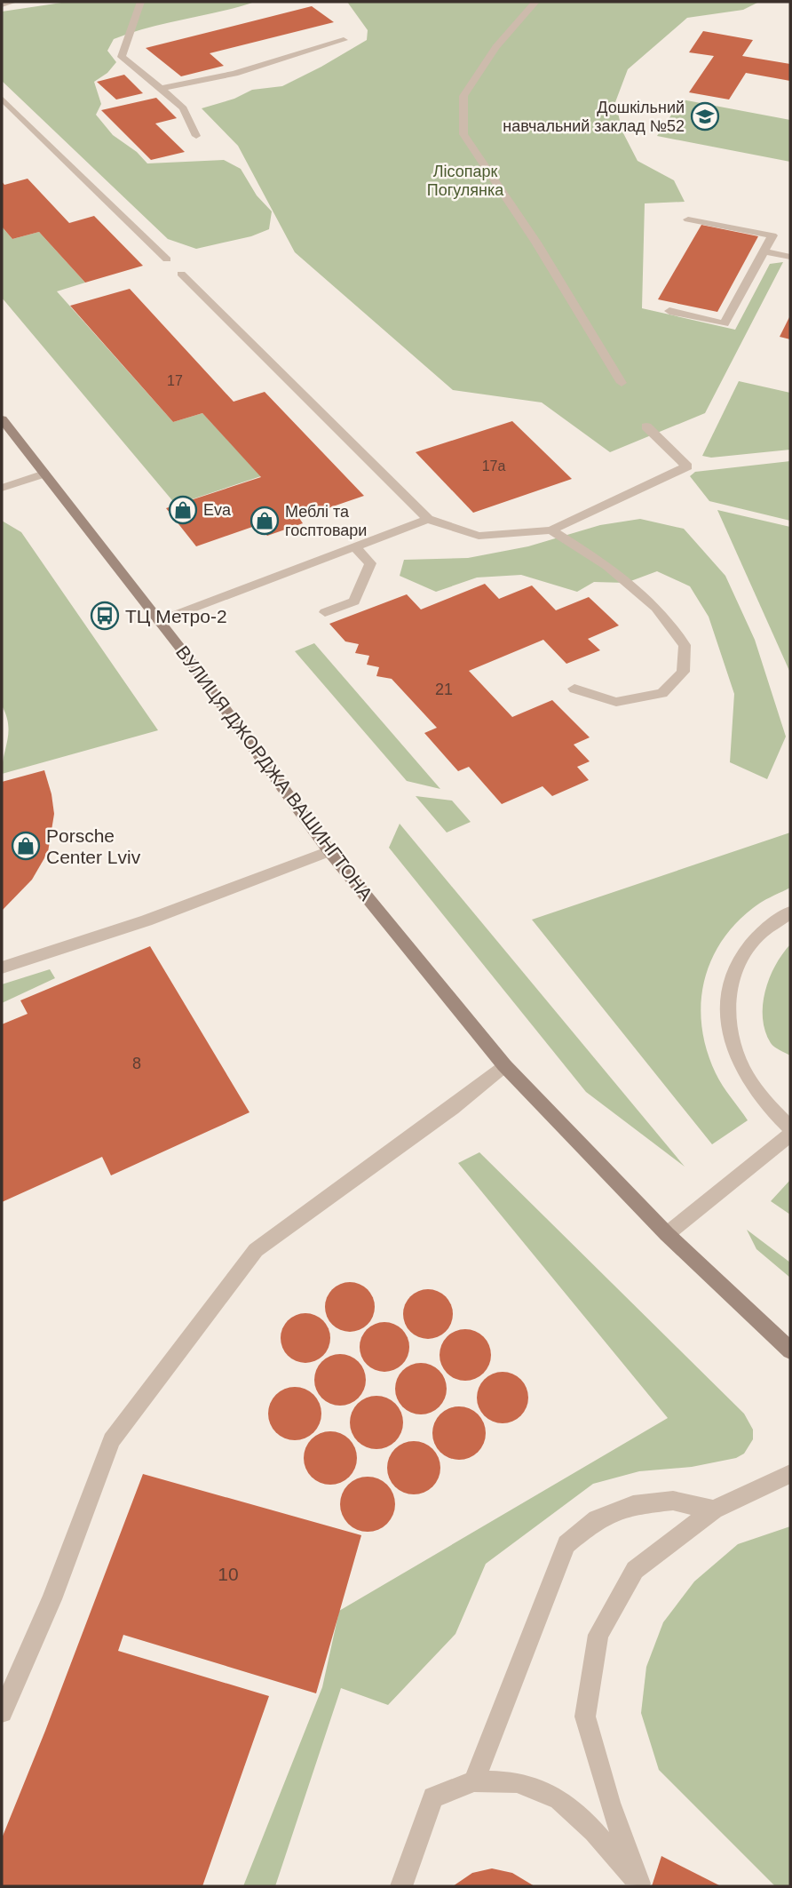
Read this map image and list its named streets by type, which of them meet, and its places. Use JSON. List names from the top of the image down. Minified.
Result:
{"streets":{"main road":["ВУЛИЦЯ ДЖОРДЖА ВАШИНГТОНА"]},"parks":["Лісопарк Погулянка"],"places":{"school or university":["Дошкільний навчальний заклад №52"],"shop":["Eva","Меблі та госптовари","Porsche Center Lviv"],"bus stop":["ТЦ Метро-2"]},"house_numbers":["17","17а","21","8","10"]}
